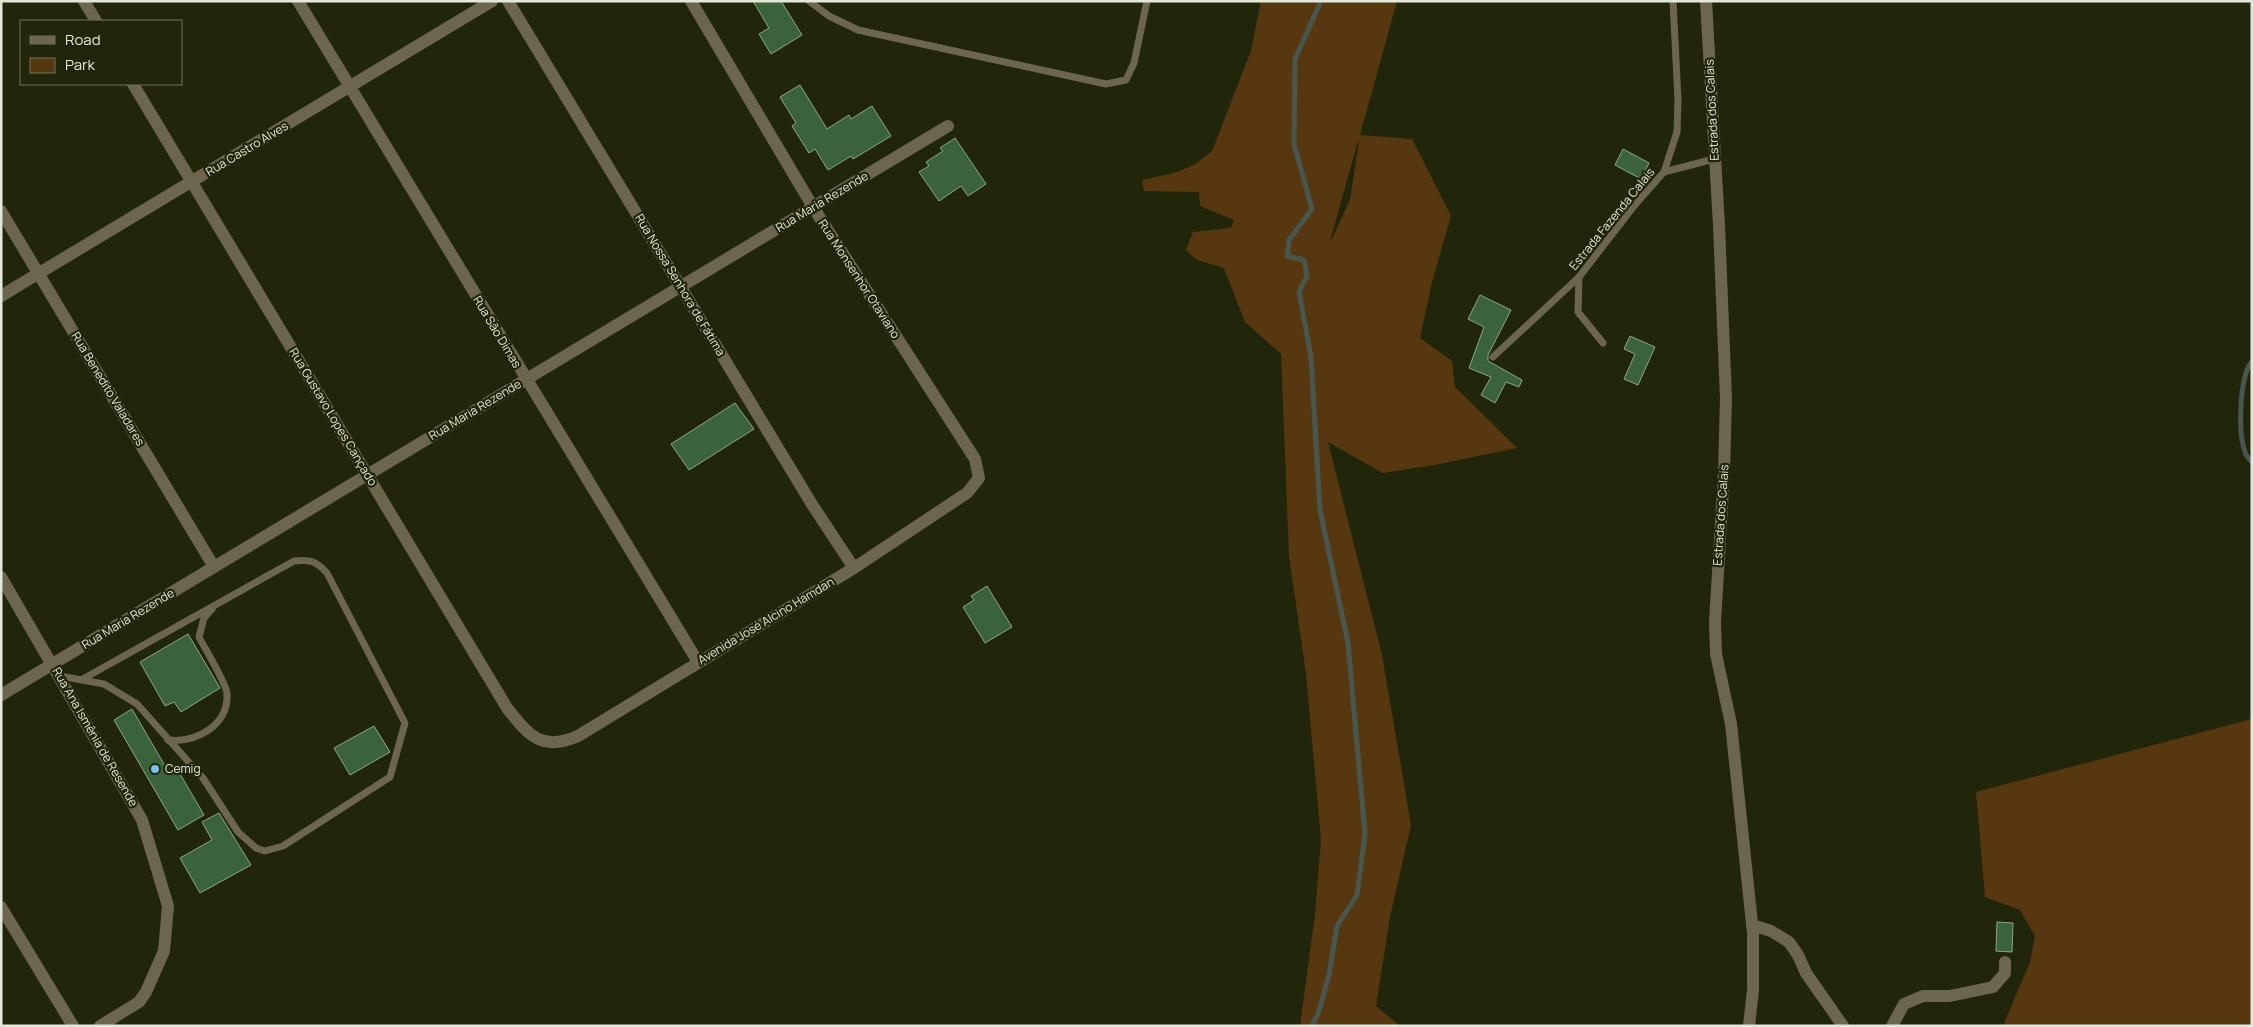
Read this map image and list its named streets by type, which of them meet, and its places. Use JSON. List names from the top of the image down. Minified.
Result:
{"streets":{"street":["Estrada dos Calais","Rua Castro Alves","Rua Maria Rezende","Rua Monsenhor Otaviano","Rua Nossa Senhora de Fátima","Rua São Dimas","Rua Benedito Valadares","Rua Gustavo Lopes Cançado","Avenida José Alcino Hamdan","Rua Ana Ismênia de Resende"],"lane":["Estrada Fazenda Calais"]},"crossings":[["Rua Castro Alves","Rua São Dimas"],["Rua Castro Alves","Rua Benedito Valadares"],["Rua Castro Alves","Rua Gustavo Lopes Cançado"],["Rua Maria Rezende","Rua Monsenhor Otaviano"],["Rua Maria Rezende","Rua Nossa Senhora de Fátima"],["Rua Maria Rezende","Rua São Dimas"],["Rua Maria Rezende","Rua Benedito Valadares"],["Rua Maria Rezende","Rua Gustavo Lopes Cançado"],["Rua Maria Rezende","Rua Ana Ismênia de Resende"],["Rua Monsenhor Otaviano","Avenida José Alcino Hamdan"],["Rua Nossa Senhora de Fátima","Avenida José Alcino Hamdan"],["Rua São Dimas","Avenida José Alcino Hamdan"],["Rua Gustavo Lopes Cançado","Avenida José Alcino Hamdan"]],"places":["Cemig"],"legend":["Road","Park"]}
